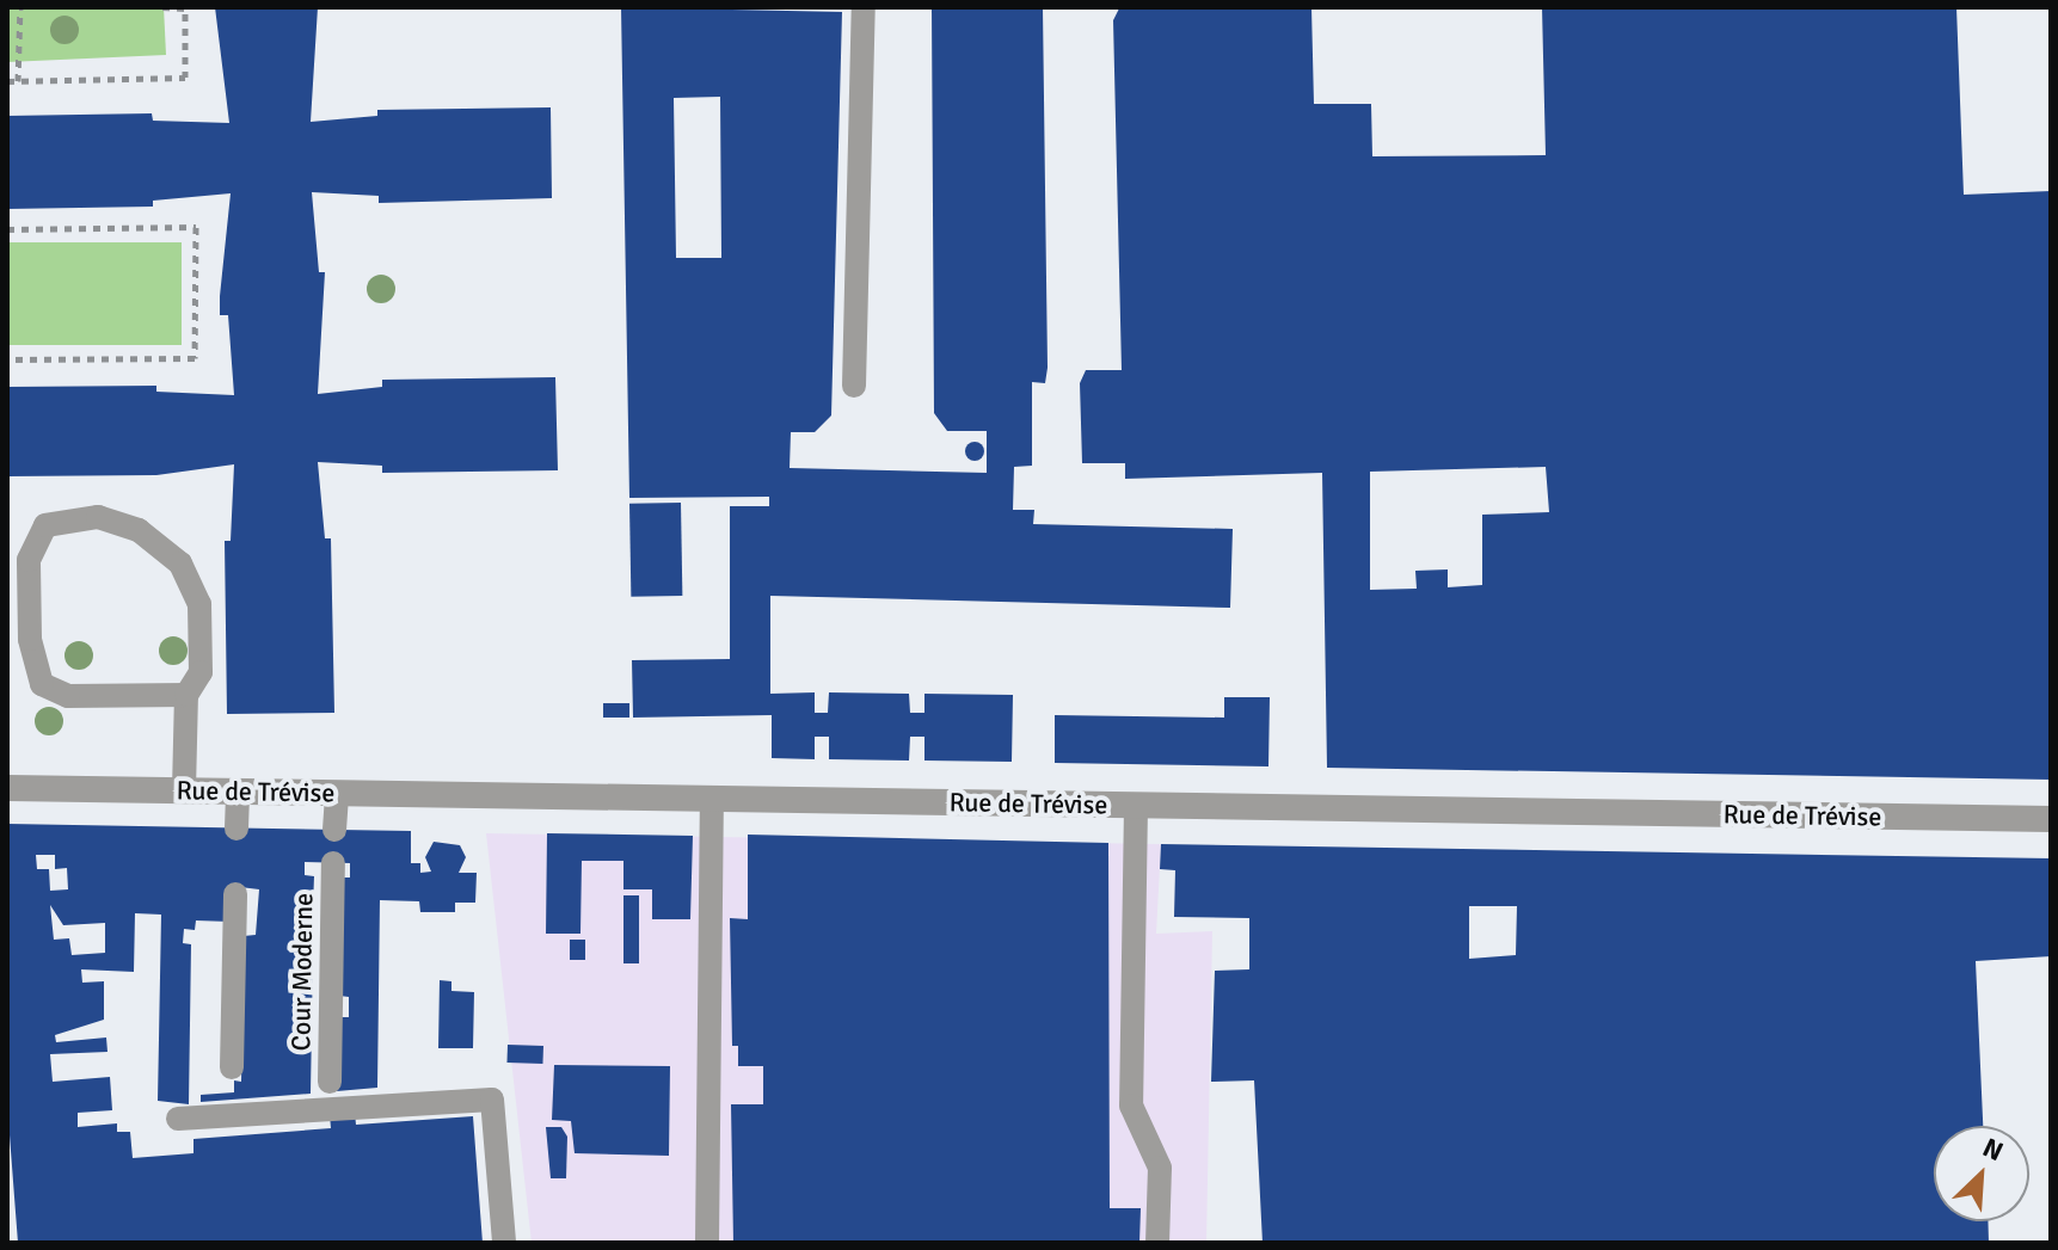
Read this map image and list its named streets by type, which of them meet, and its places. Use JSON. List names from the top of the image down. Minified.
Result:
{"streets":{"street":["Rue de Trévise"],"lane":["Cour Moderne"]},"north":"top right"}
